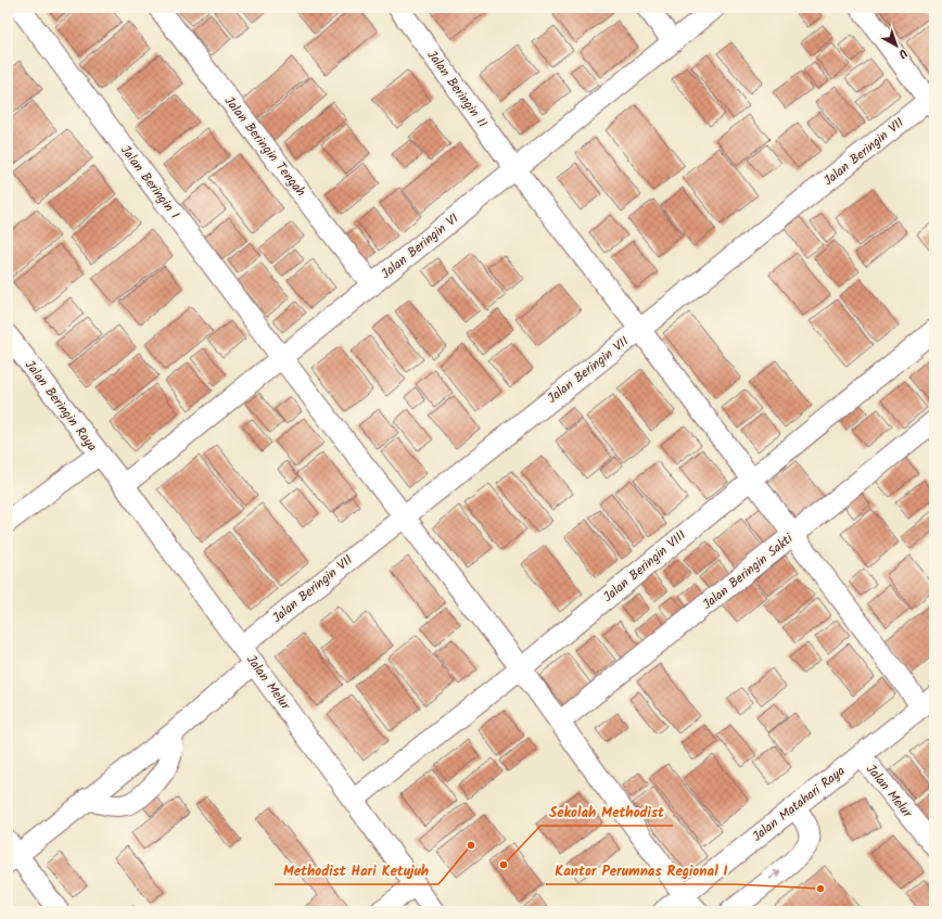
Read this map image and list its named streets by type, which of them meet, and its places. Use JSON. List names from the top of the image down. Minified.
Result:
{"streets":{"street":["Jalan Beringin II","Jalan Beringin Tengah","Jalan Beringin VII","Jalan Beringin I","Jalan Beringin VI","Jalan Beringin Raya","Jalan Beringin VIII","Jalan Beringin Sakti","Jalan Melur","Jalan Matahari Raya"]},"crossings":[["Jalan Beringin II","Jalan Beringin VII"],["Jalan Beringin II","Jalan Beringin VI"],["Jalan Beringin II","Jalan Beringin VIII"],["Jalan Beringin II","Jalan Beringin Sakti"],["Jalan Beringin II","Jalan Matahari Raya"],["Jalan Beringin Tengah","Jalan Beringin VI"],["Jalan Beringin VII","Jalan Beringin I"],["Jalan Beringin VII","Jalan Melur"],["Jalan Beringin I","Jalan Beringin VI"],["Jalan Beringin I","Jalan Beringin VIII"],["Jalan Beringin I","Jalan Beringin Sakti"],["Jalan Beringin I","Jalan Matahari Raya"],["Jalan Beringin VI","Jalan Melur"],["Jalan Beringin Raya","Jalan Melur"],["Jalan Beringin VIII","Jalan Melur"],["Jalan Melur","Jalan Matahari Raya"]],"places":["Methodist Hari Ketujuh","Sekolah Methodist","Kantor Perumnas Regional I"],"north":"bottom right"}
